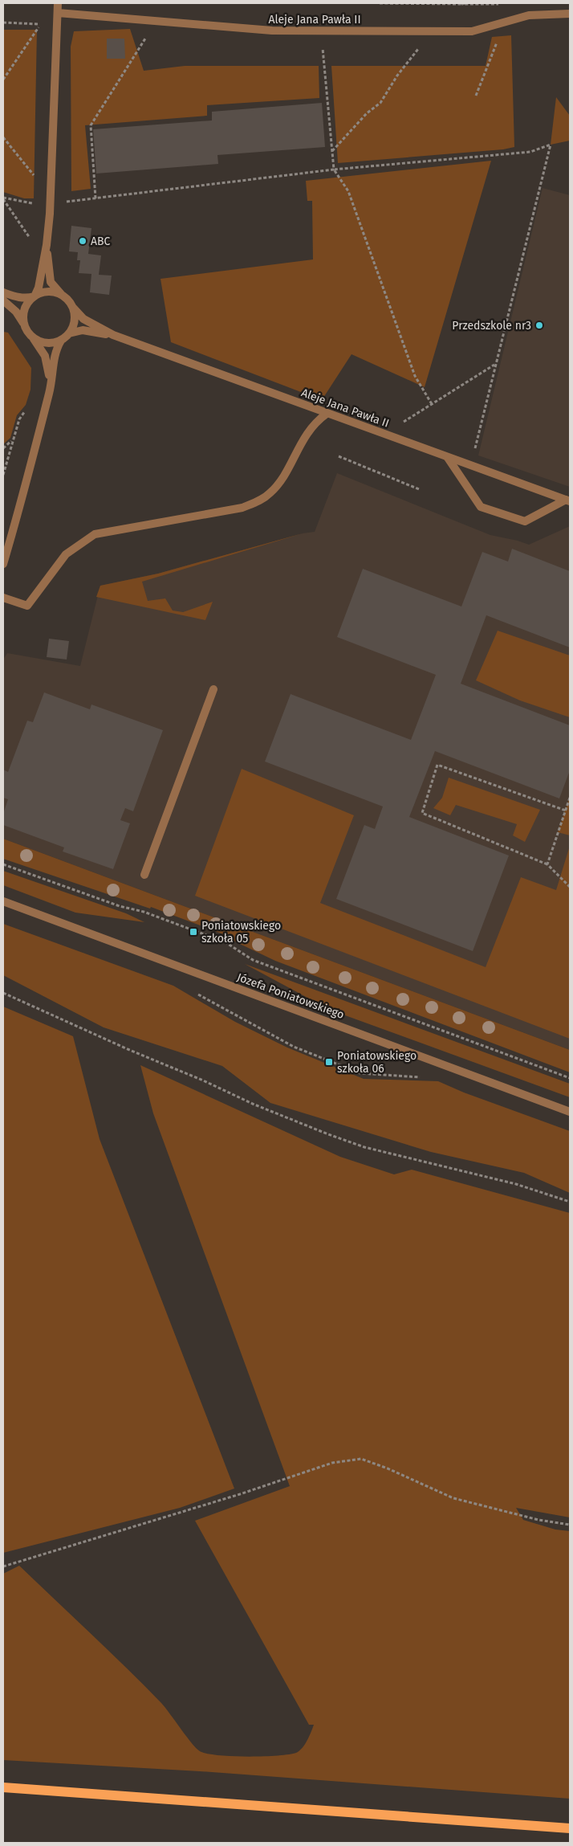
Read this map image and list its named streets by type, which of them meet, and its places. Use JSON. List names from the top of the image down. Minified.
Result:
{"streets":{"street":["Aleje Jana Pawła II","Józefa Poniatowskiego"]},"places":{"other":["ABC","Przedszkole nr3"],"transit":["Poniatowskiego szkoła 05","Poniatowskiego szkoła 06"]}}
